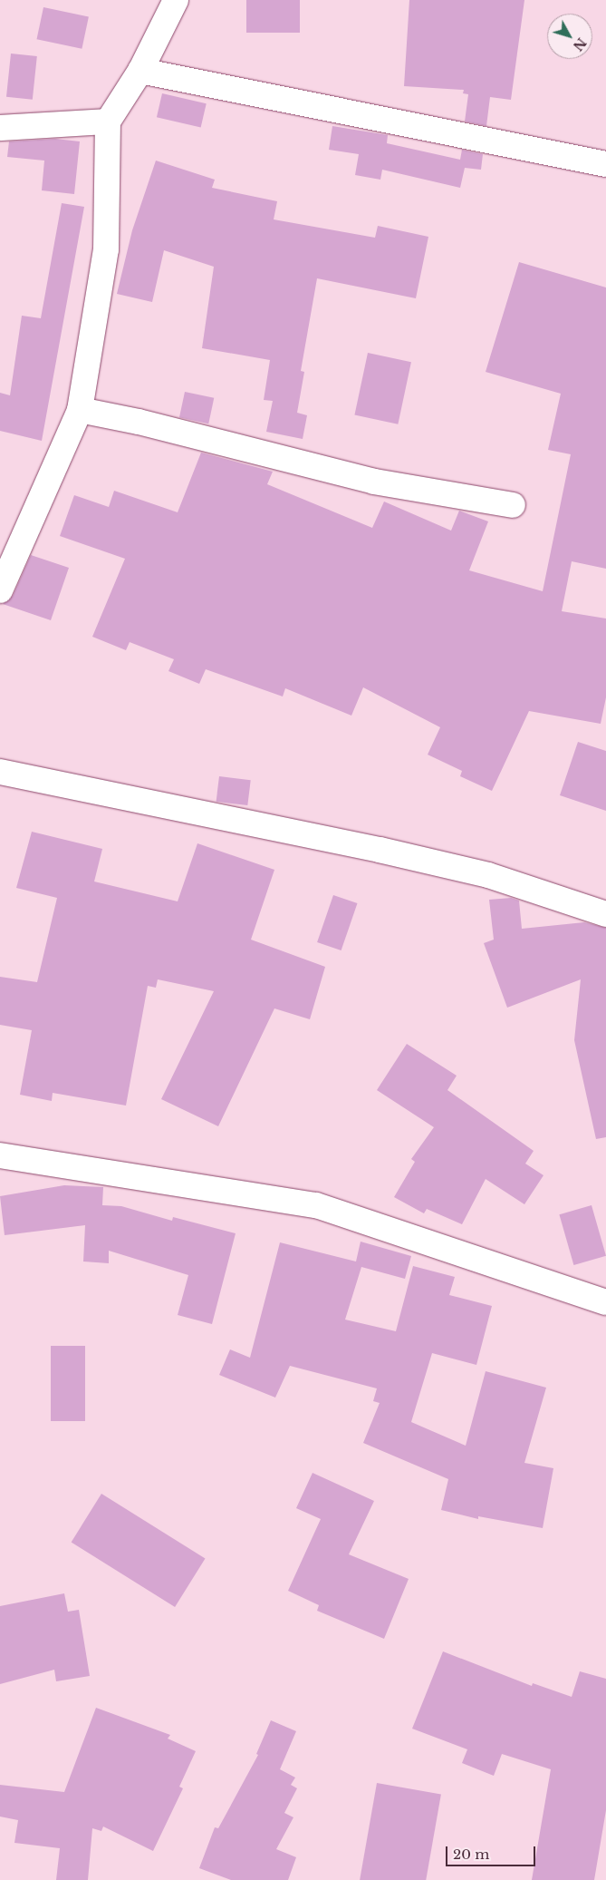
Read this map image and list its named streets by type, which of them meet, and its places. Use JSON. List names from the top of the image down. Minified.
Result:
{"scale_bar":"20 m","north":"bottom right"}
